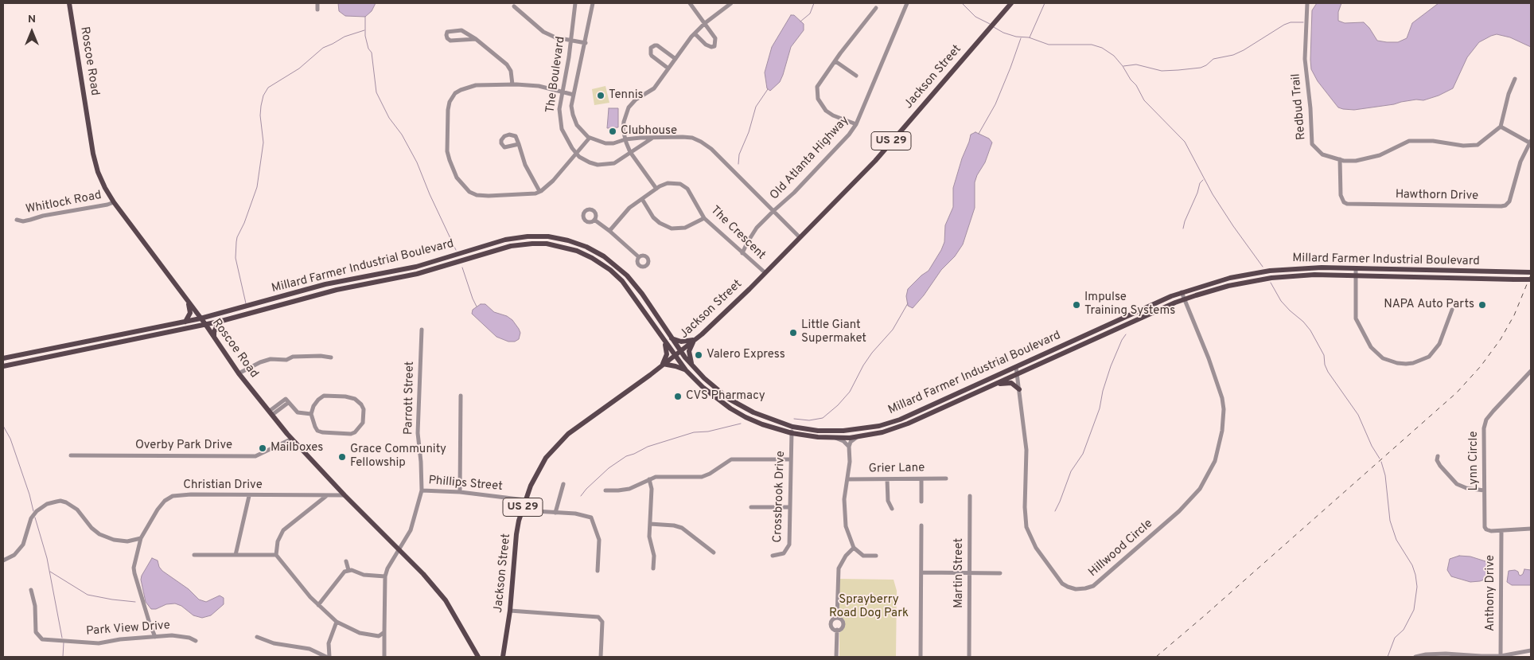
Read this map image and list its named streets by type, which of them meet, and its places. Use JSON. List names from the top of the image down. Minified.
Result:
{"streets":{"main road":["Roscoe Road","Jackson Street","US 29","Millard Farmer Industrial Boulevard"],"street":["The Boulevard","Redbud Trail","Old Atlanta Highway","Hawthorn Drive","Whitlock Road","The Crescent","Parrott Street","Overby Park Drive","Lynn Circle","Grier Lane","Phillips Street","Christian Drive","Crossbrook Drive","Hillwood Circle","Martin Street","Anthony Drive","Park View Drive"]},"crossings":[["Roscoe Road","Whitlock Road"],["Roscoe Road","Millard Farmer Industrial Boulevard"],["Roscoe Road","Overby Park Drive"],["Roscoe Road","Phillips Street"],["Roscoe Road","Christian Drive"],["Jackson Street","The Crescent"],["Jackson Street","Millard Farmer Industrial Boulevard"],["Jackson Street","Phillips Street"],["Redbud Trail","Hawthorn Drive"],["Old Atlanta Highway","The Crescent"],["Millard Farmer Industrial Boulevard","Crossbrook Drive"],["Millard Farmer Industrial Boulevard","Hillwood Circle"],["Parrott Street","Phillips Street"],["Lynn Circle","Anthony Drive"],["Christian Drive","Park View Drive"]],"parks":["Sprayberry Road Dog Park"],"places":["Tennis","Clubhouse","Impulse Training Systems","NAPA Auto Parts","Little Giant Supermaket","Valero Express","CVS Pharmacy","Mailboxes","Grace Community Fellowship"],"north":"top"}
